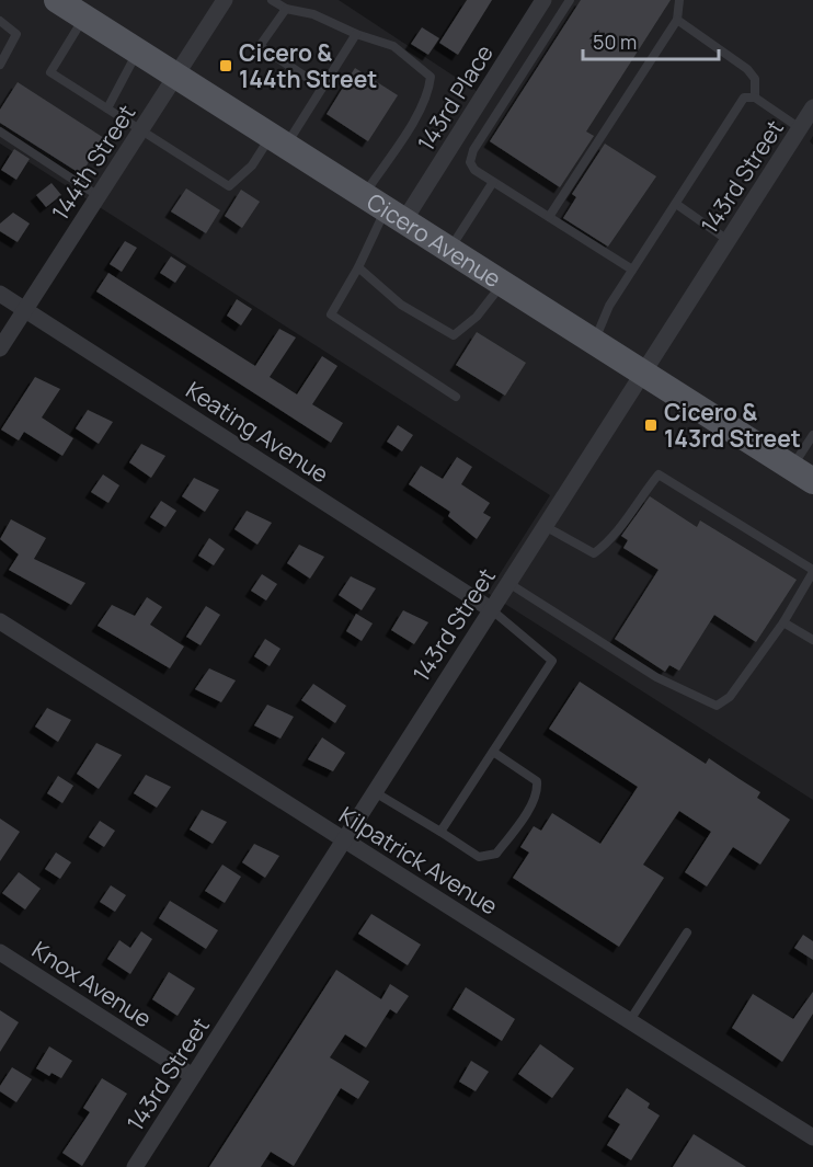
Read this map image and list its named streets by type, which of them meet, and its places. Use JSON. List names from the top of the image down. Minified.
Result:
{"streets":{"main road":["Cicero Avenue"],"street":["143rd Place","144th Street","143rd Street","Keating Avenue","Kilpatrick Avenue","Knox Avenue"]},"crossings":[["143rd Place","Cicero Avenue"],["144th Street","Cicero Avenue"],["144th Street","Keating Avenue"],["143rd Street","Cicero Avenue"],["143rd Street","Keating Avenue"],["143rd Street","Kilpatrick Avenue"],["143rd Street","Knox Avenue"]],"places":{"transit":["Cicero & 144th Street","Cicero & 143rd Street"]},"scale_bar":"50 m"}
